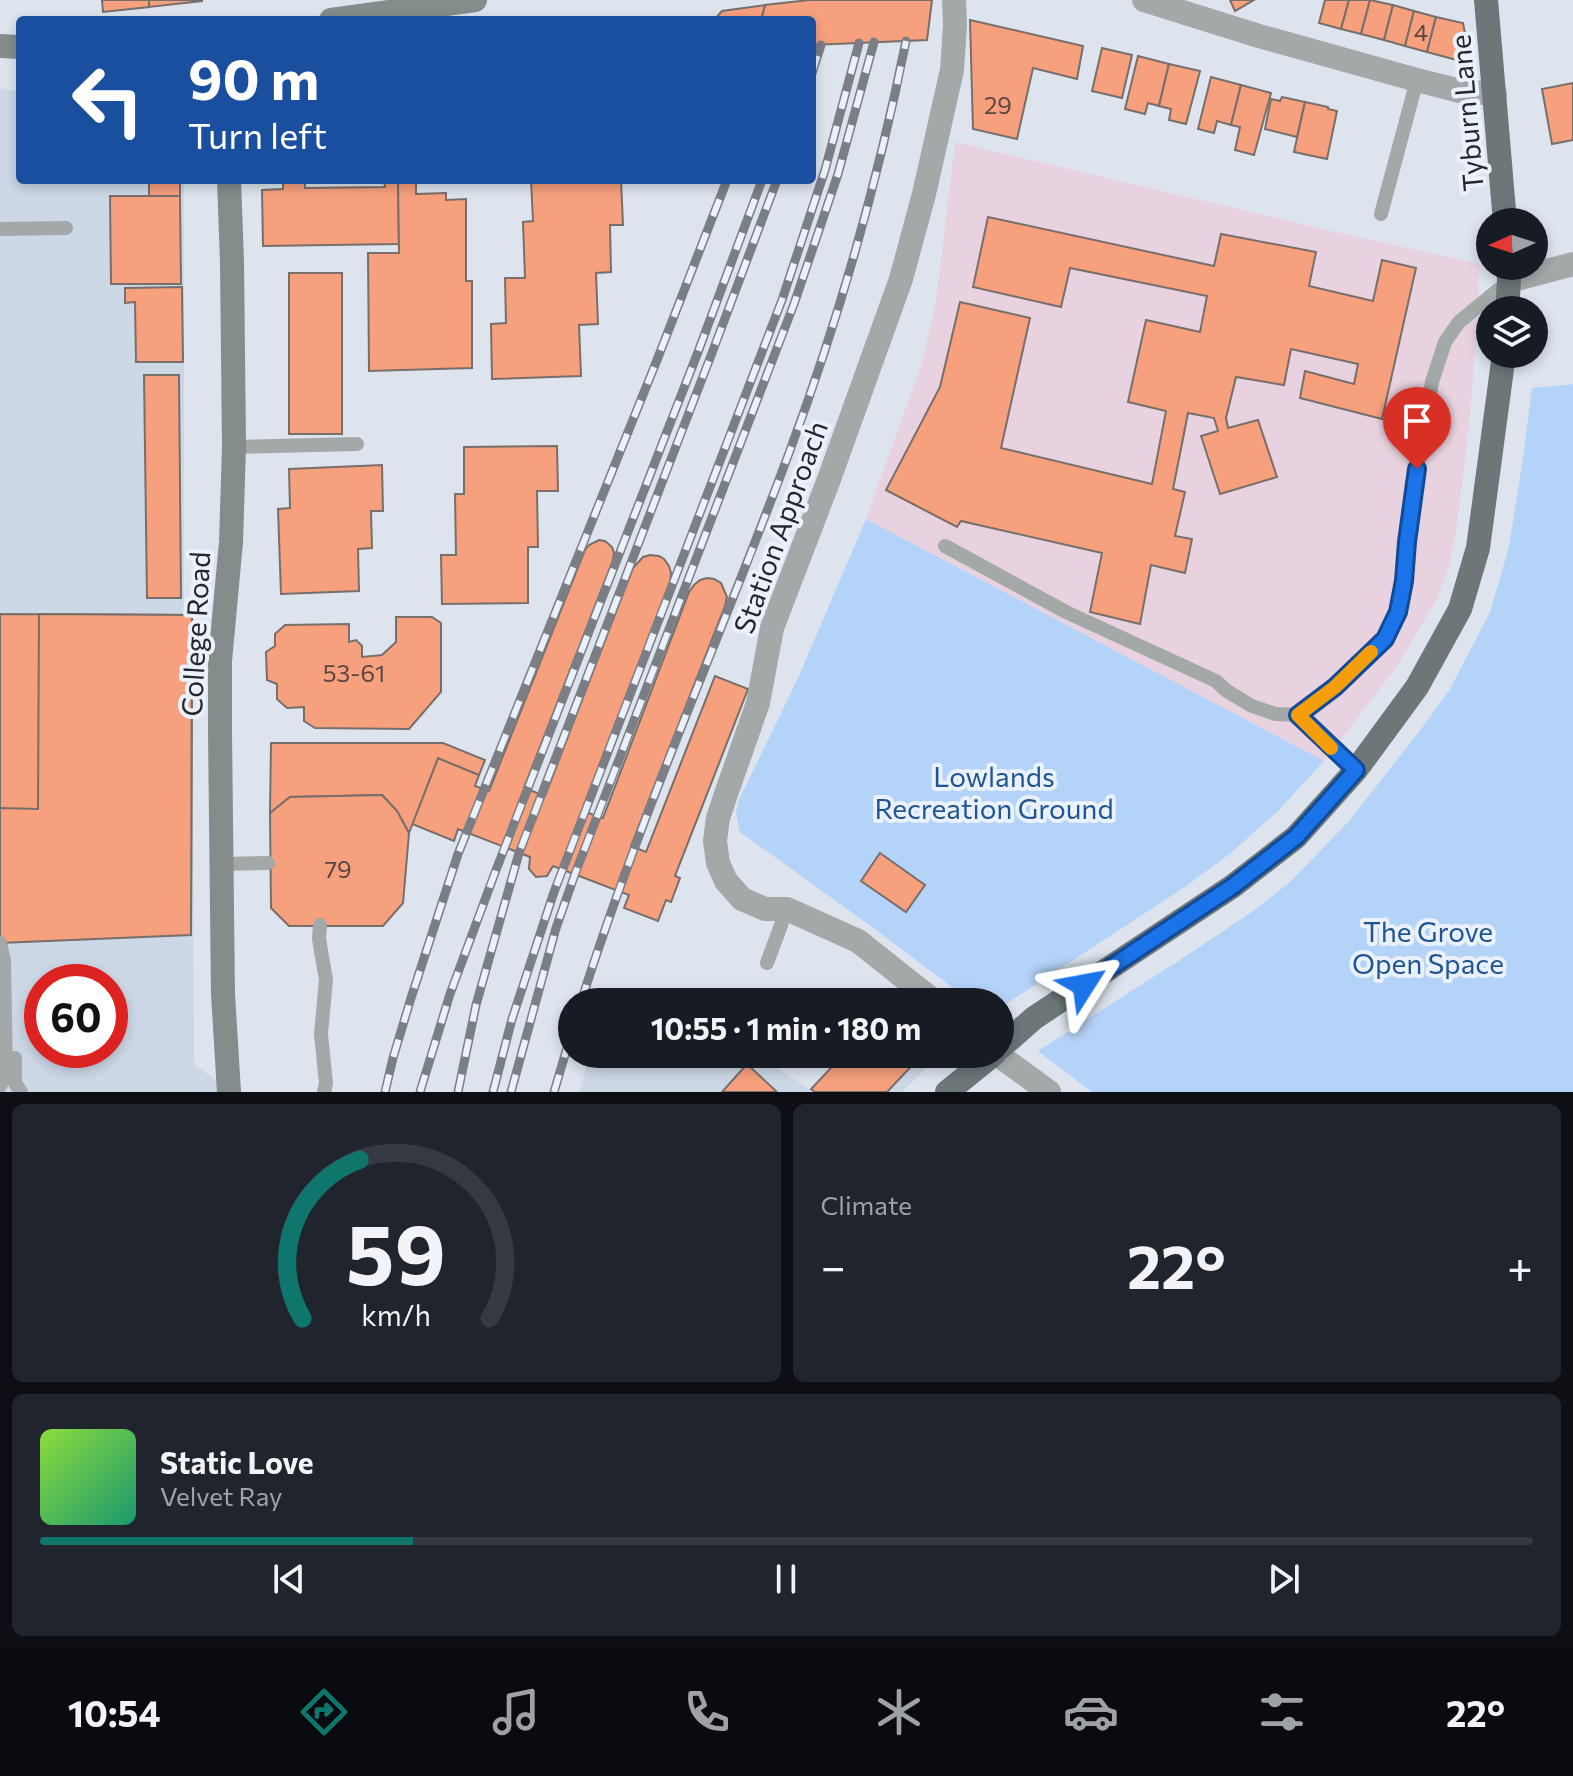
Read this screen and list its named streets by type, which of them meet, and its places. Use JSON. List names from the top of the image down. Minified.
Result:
{"streets":{"main road":["Tyburn Lane","College Road"],"street":["Station Approach"]},"parks":["Lowlands Recreation Ground","The Grove Open Space"],"house_numbers":["4","29","53-61","79"],"north":"left","page":{"turn":["90 m","Turn left"],"limit":"60","trip":"10:55 · 1 min · 180 m","tile":"Climate","heat":["−","22°","+"],"song":["Static Love","Velvet Ray"],"tabs":["10:54","22°"],"gauge":["59","km/h"]}}
